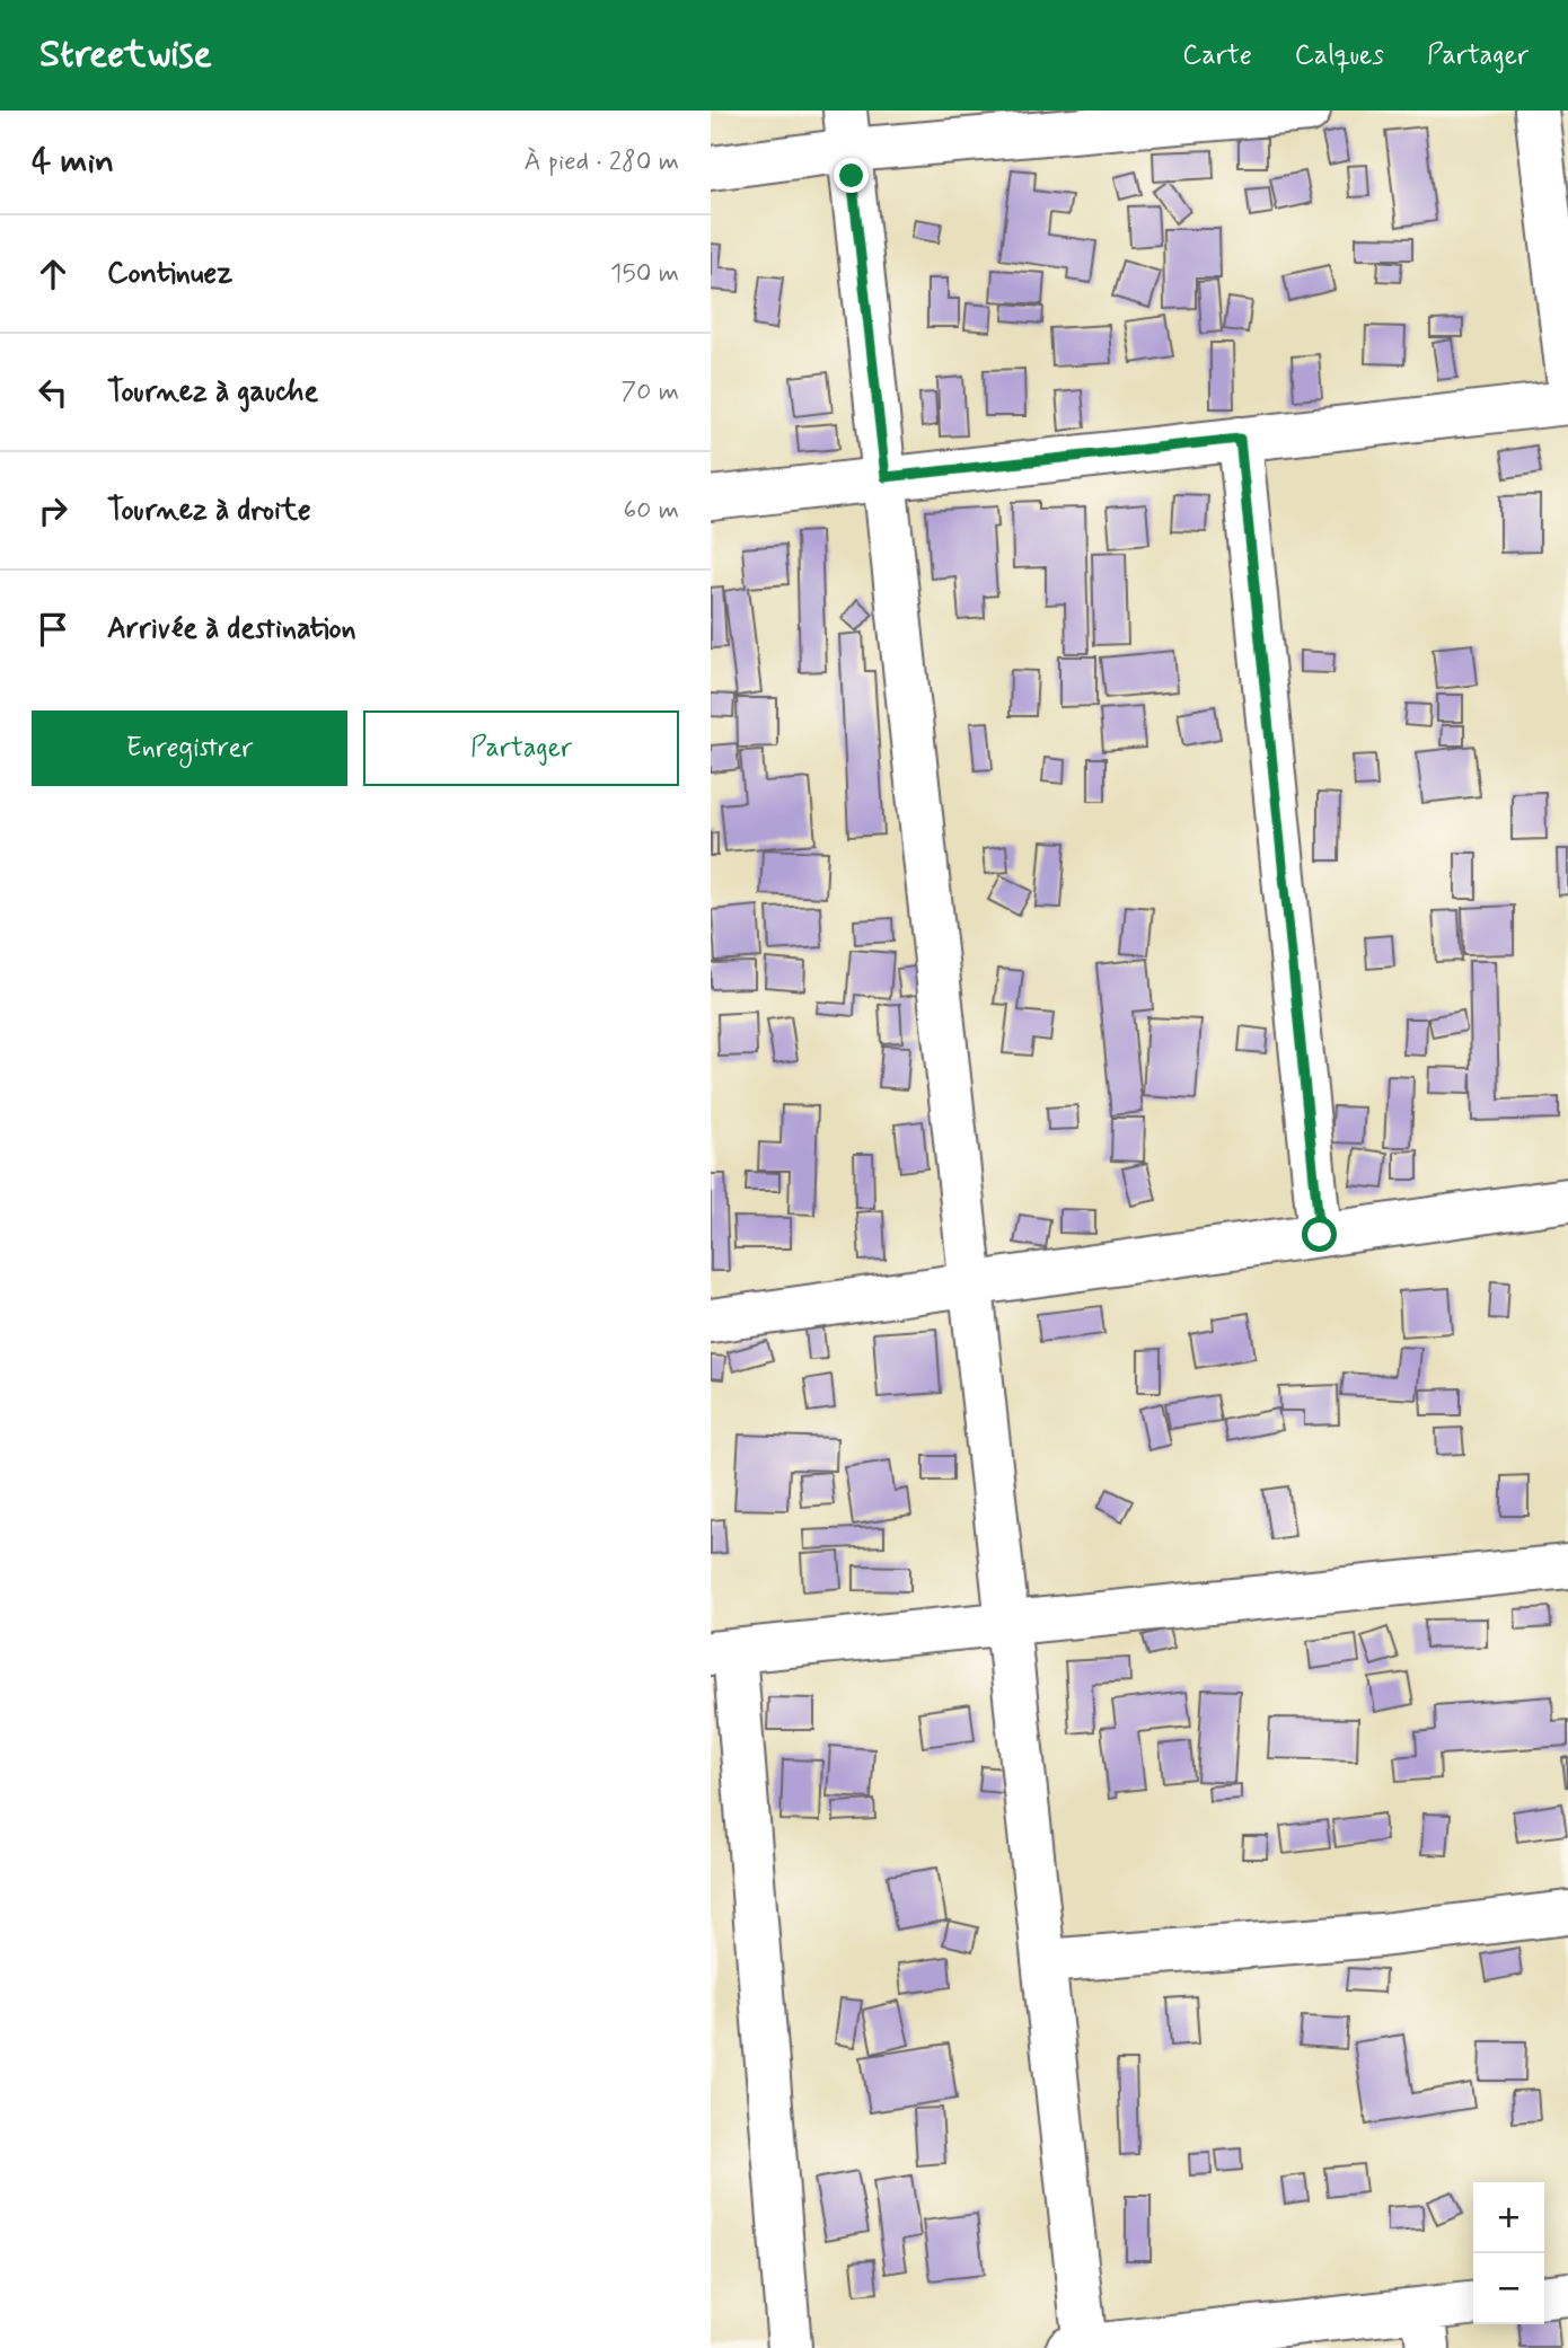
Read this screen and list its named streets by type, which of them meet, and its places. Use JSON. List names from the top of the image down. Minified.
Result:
{"page":{"header":"Streetwise","nav":["Carte","Calques","Partager"],"heading":["4 min","À pied · 280 m"],"list":[["Continuez","150 m"],["Tournez à gauche","70 m"],["Tournez à droite","60 m"],"Arrivée à destination"],"buttons":["Enregistrer","Partager"],"map_buttons":["+","−"]}}
